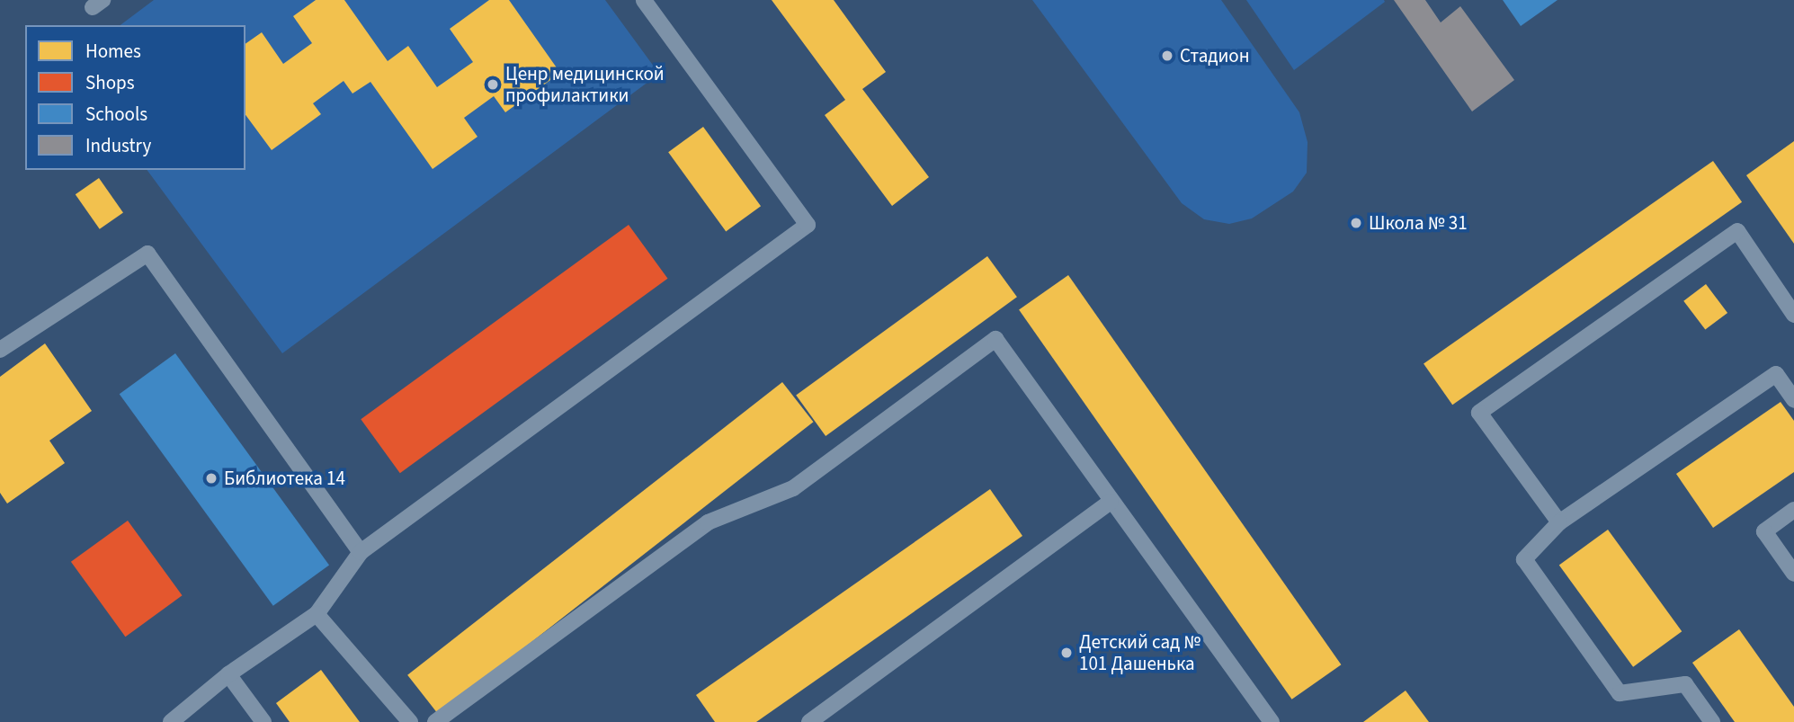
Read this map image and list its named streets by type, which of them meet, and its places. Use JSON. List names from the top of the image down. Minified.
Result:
{"places":["Стадион","Ценр медицинской профилактики","Школа № 31","Библиотека 14","Детский сад № 101 Дашенька"],"legend":["Homes","Shops","Schools","Industry"]}
